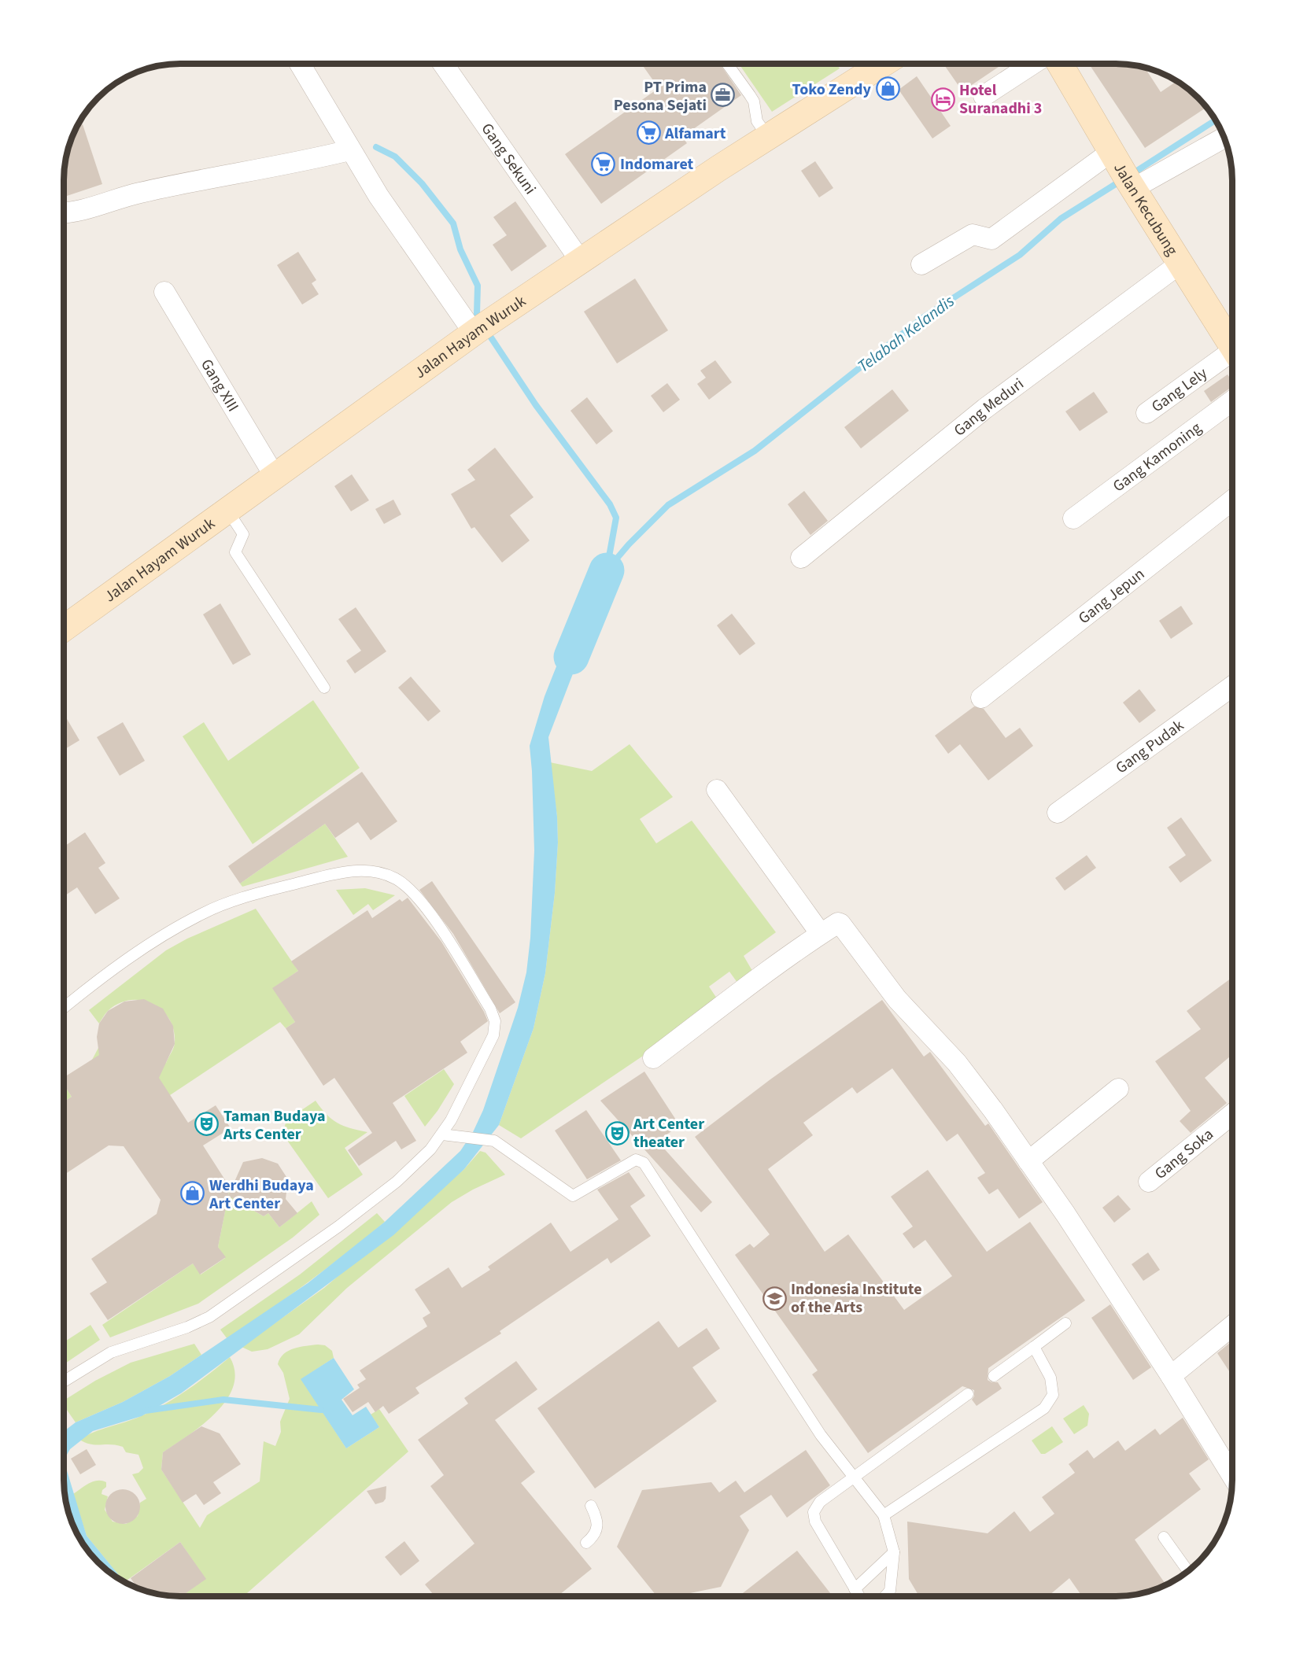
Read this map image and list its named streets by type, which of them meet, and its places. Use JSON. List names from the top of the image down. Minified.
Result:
{"streets":{"main road":["Jalan Kecubung","Jalan Hayam Wuruk"],"street":["Gang Sekuni","Gang XIII","Gang Lely","Gang Meduri","Gang Kamoning","Gang Jepun","Gang Pudak","Gang Soka"]},"crossings":[["Gang Sekuni","Jalan Hayam Wuruk"],["Jalan Kecubung","Gang Meduri"],["Jalan Hayam Wuruk","Gang XIII"]],"water":["Telabah Kelandis"],"places":{"shop":["Toko Zendy","Werdhi Budaya Art Center"],"office":["PT Prima Pesona Sejati"],"hotel":["Hotel Suranadhi 3"],"supermarket":["Alfamart","Indomaret"],"theatre":["Taman Budaya Arts Center","Art Center theater"],"school or university":["Indonesia Institute of the Arts"]}}
